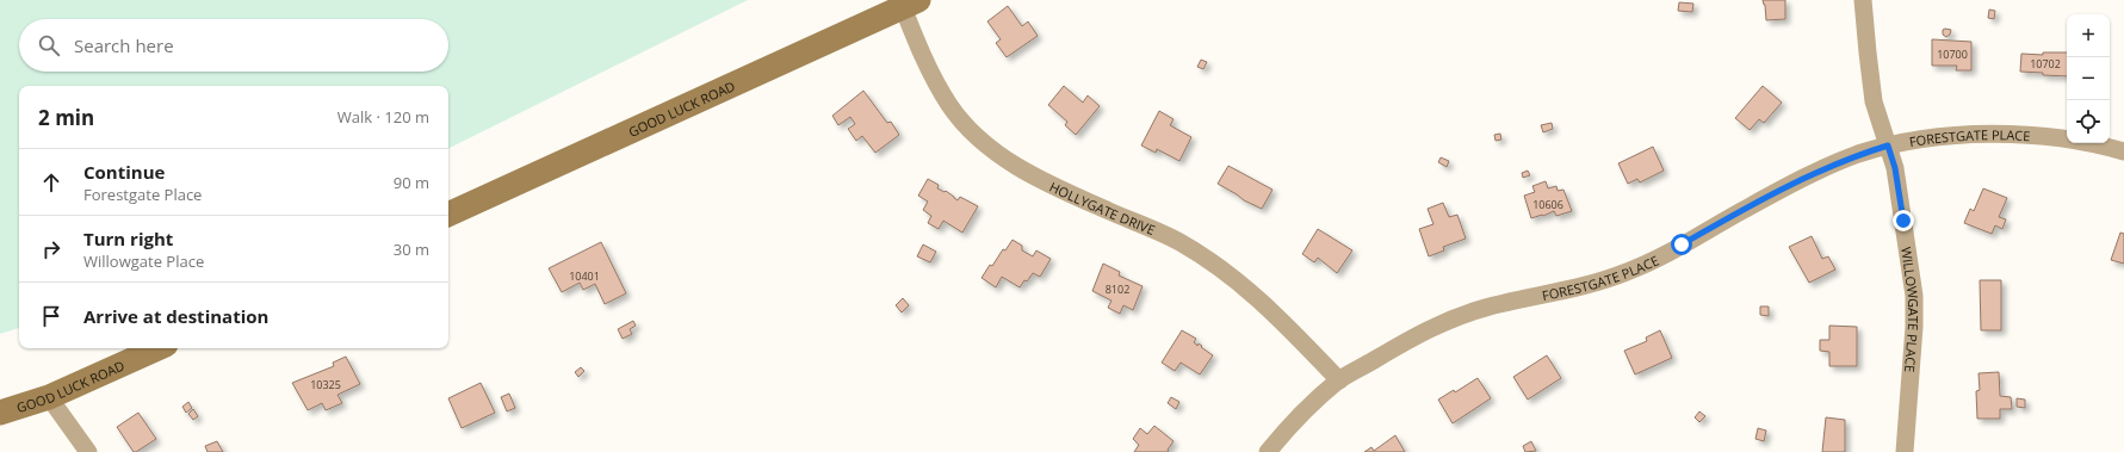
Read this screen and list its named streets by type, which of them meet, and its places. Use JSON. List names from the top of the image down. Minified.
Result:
{"streets":{"street":["GOOD LUCK ROAD","FORESTGATE PLACE","HOLLYGATE DRIVE","WILLOWGATE PLACE"]},"crossings":[["GOOD LUCK ROAD","HOLLYGATE DRIVE"],["FORESTGATE PLACE","HOLLYGATE DRIVE"],["FORESTGATE PLACE","WILLOWGATE PLACE"]],"house_numbers":["10700","10702","10606","10401","8102","10325"],"page":{"map_buttons":["+","−"],"search":"Search here","heading":["2 min","Walk · 120 m"],"list":[["Continue","Forestgate Place","90 m"],["Turn right","Willowgate Place","30 m"],"Arrive at destination"]}}
